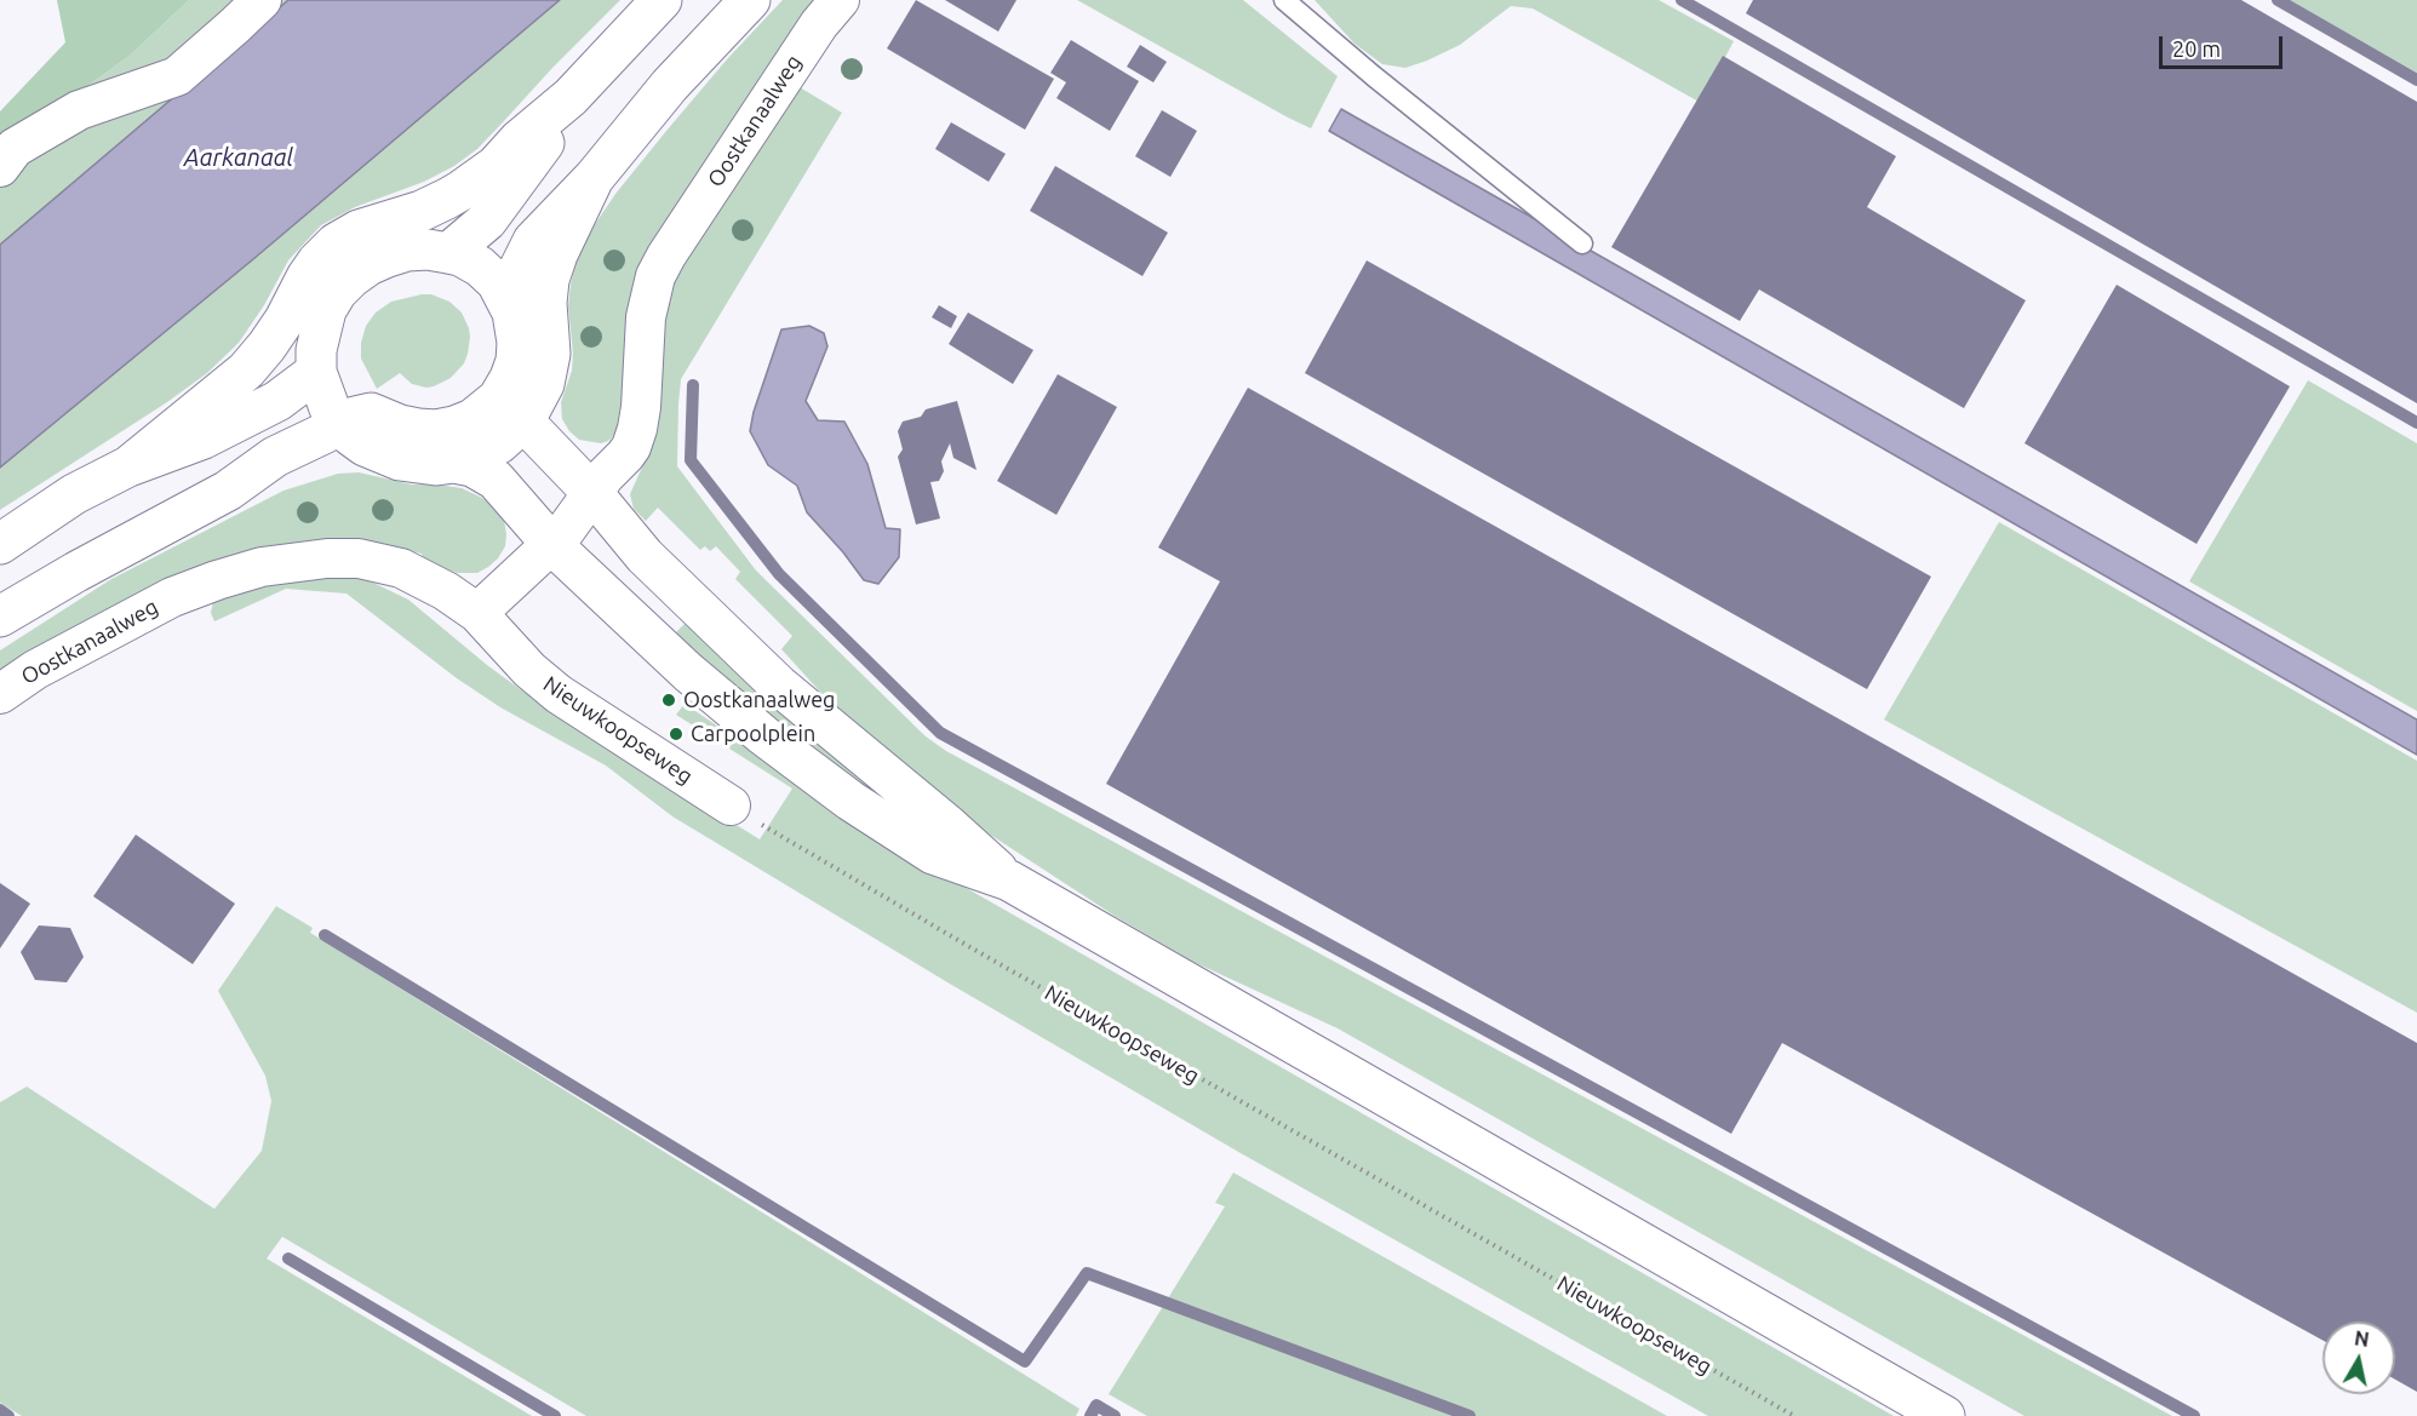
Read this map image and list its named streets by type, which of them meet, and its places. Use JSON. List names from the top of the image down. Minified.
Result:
{"streets":{"street":["Oostkanaalweg","Nieuwkoopseweg"]},"crossings":[["Oostkanaalweg","Nieuwkoopseweg"]],"water":["Aarkanaal"],"places":["Oostkanaalweg","Carpoolplein"],"scale_bar":"20 m","north":"top"}
